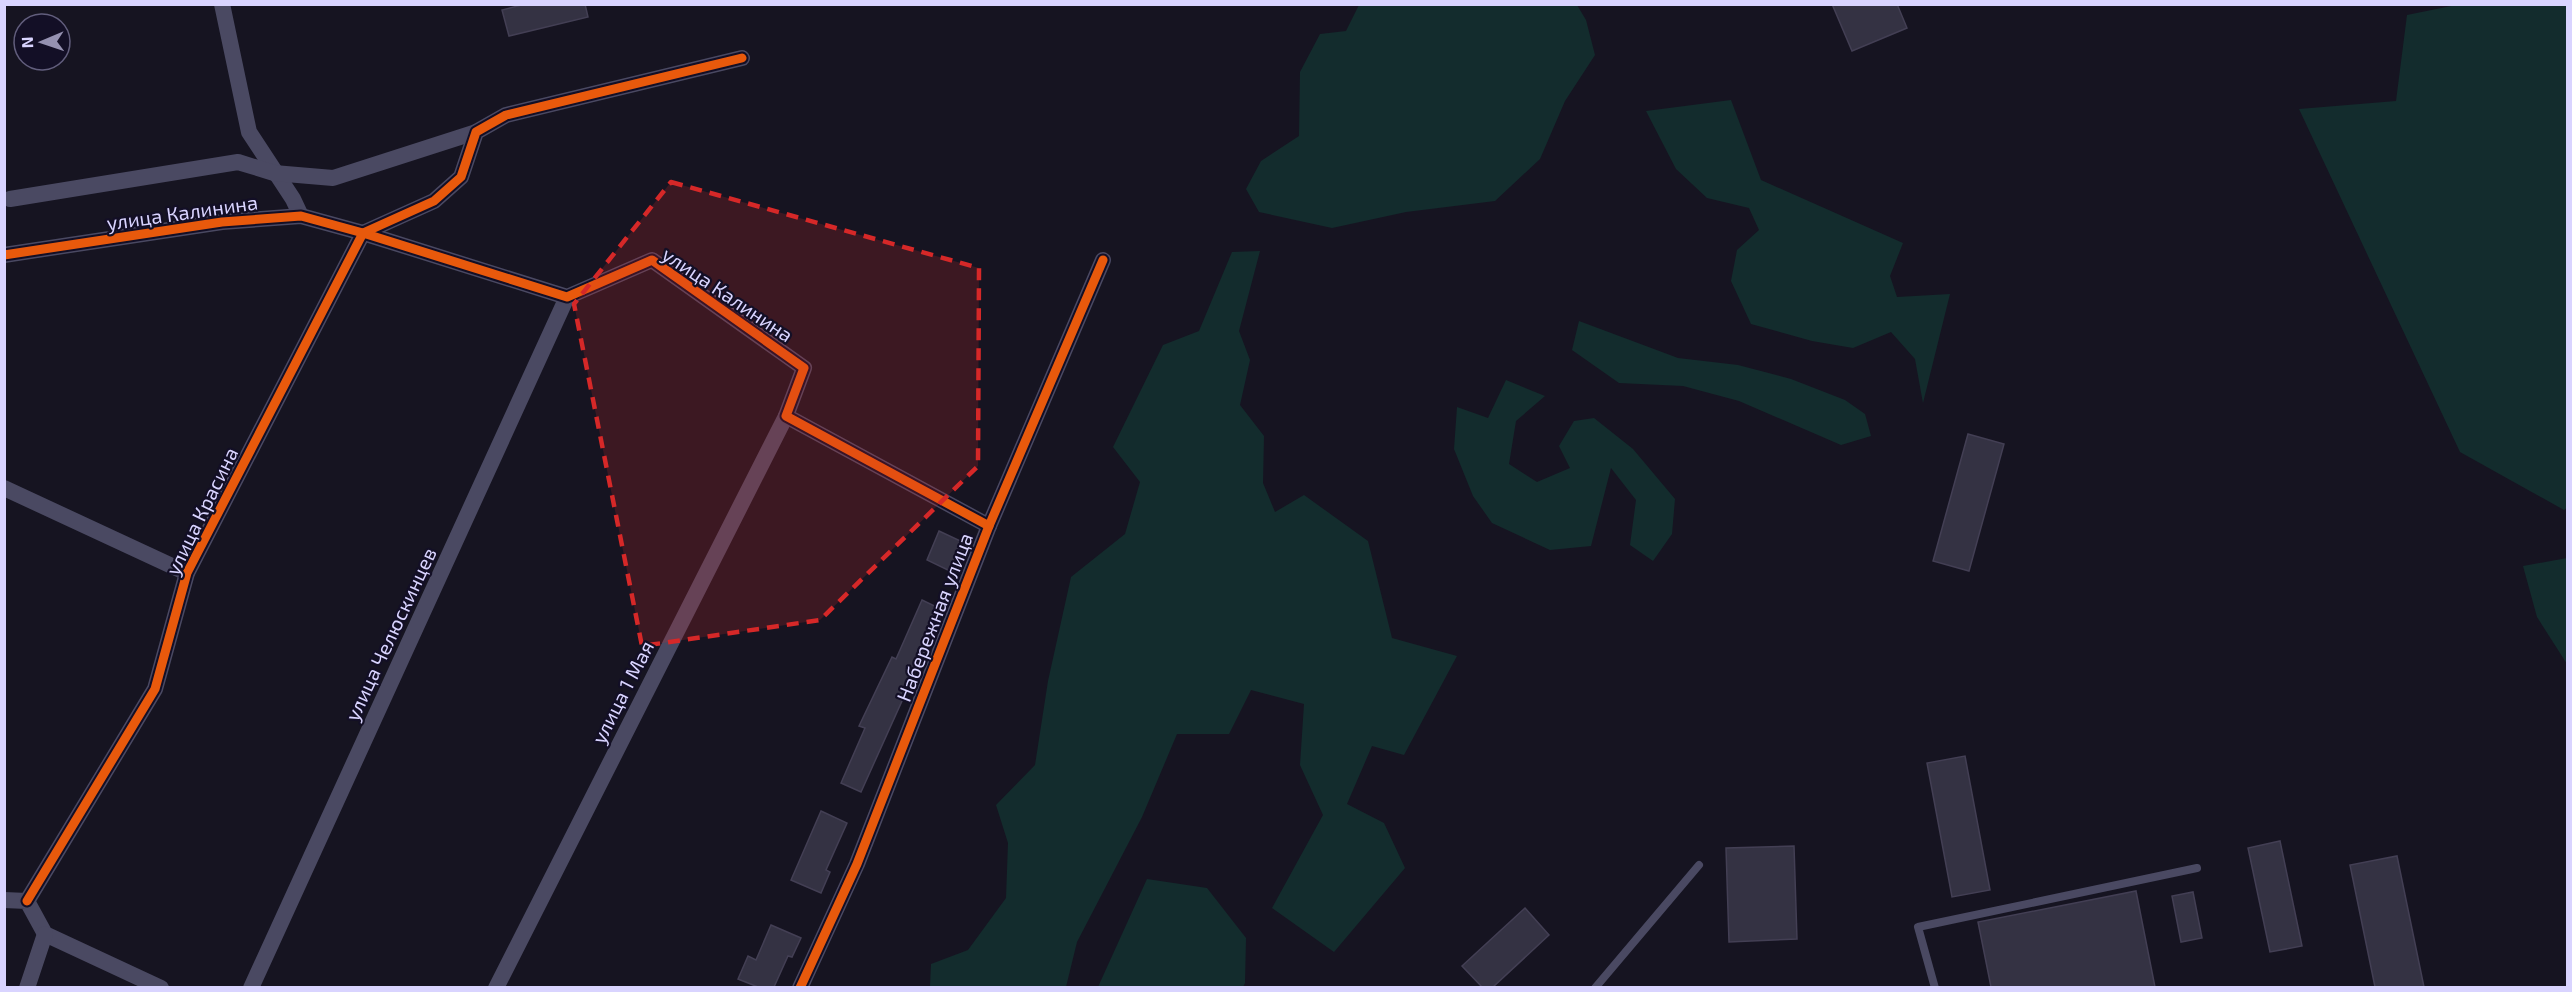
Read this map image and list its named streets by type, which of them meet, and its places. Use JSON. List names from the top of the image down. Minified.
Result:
{"streets":{"street":["улица Калинина","улица Красина","Набережная улица","улица Челюскинцев","улица 1 Мая"]},"crossings":[["улица Калинина","улица Красина"],["улица Калинина","улица Челюскинцев"],["улица Калинина","улица 1 Мая"]],"north":"left"}
